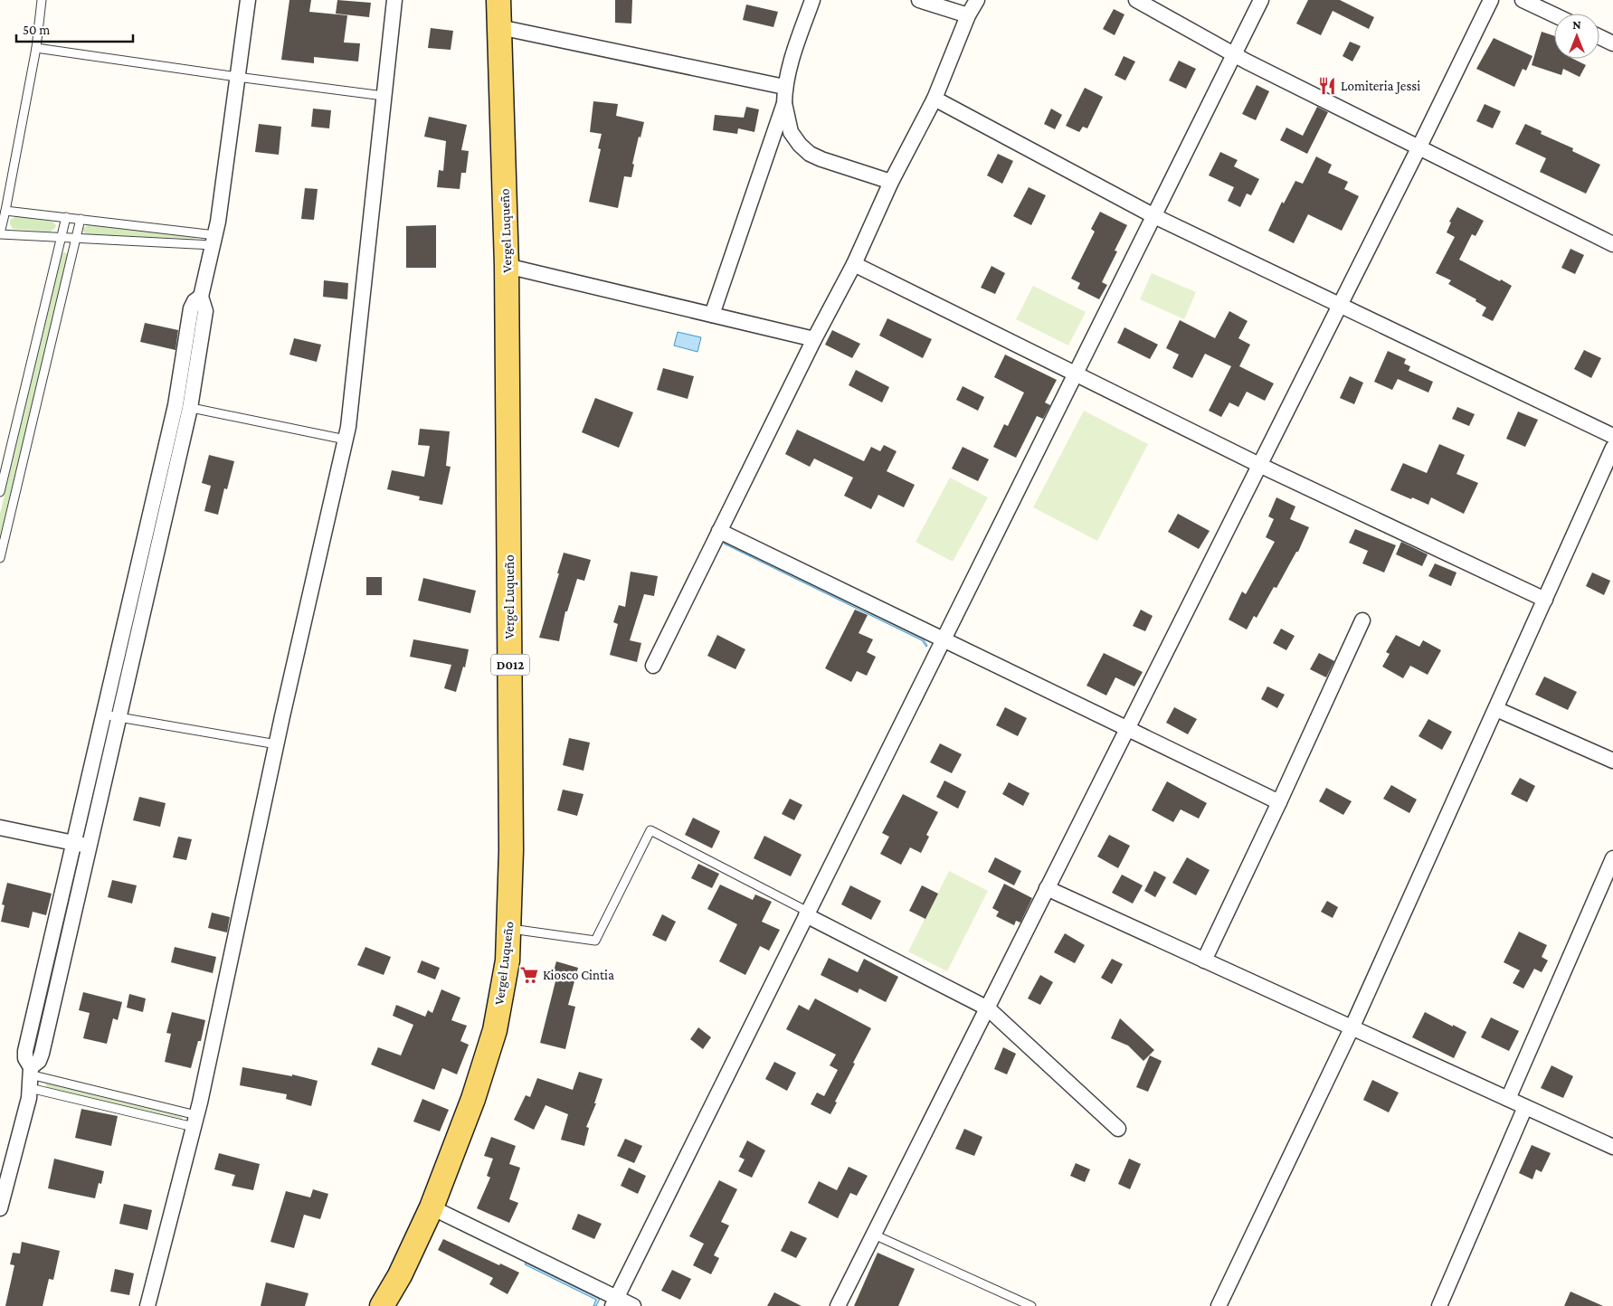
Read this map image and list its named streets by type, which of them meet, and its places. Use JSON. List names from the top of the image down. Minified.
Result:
{"streets":{"main road":["Vergel Luqueño","D012"]},"places":{"restaurant":["Lomiteria Jessi"],"supermarket":["Kiosco Cintia"]},"scale_bar":"50 m","north":"top"}
